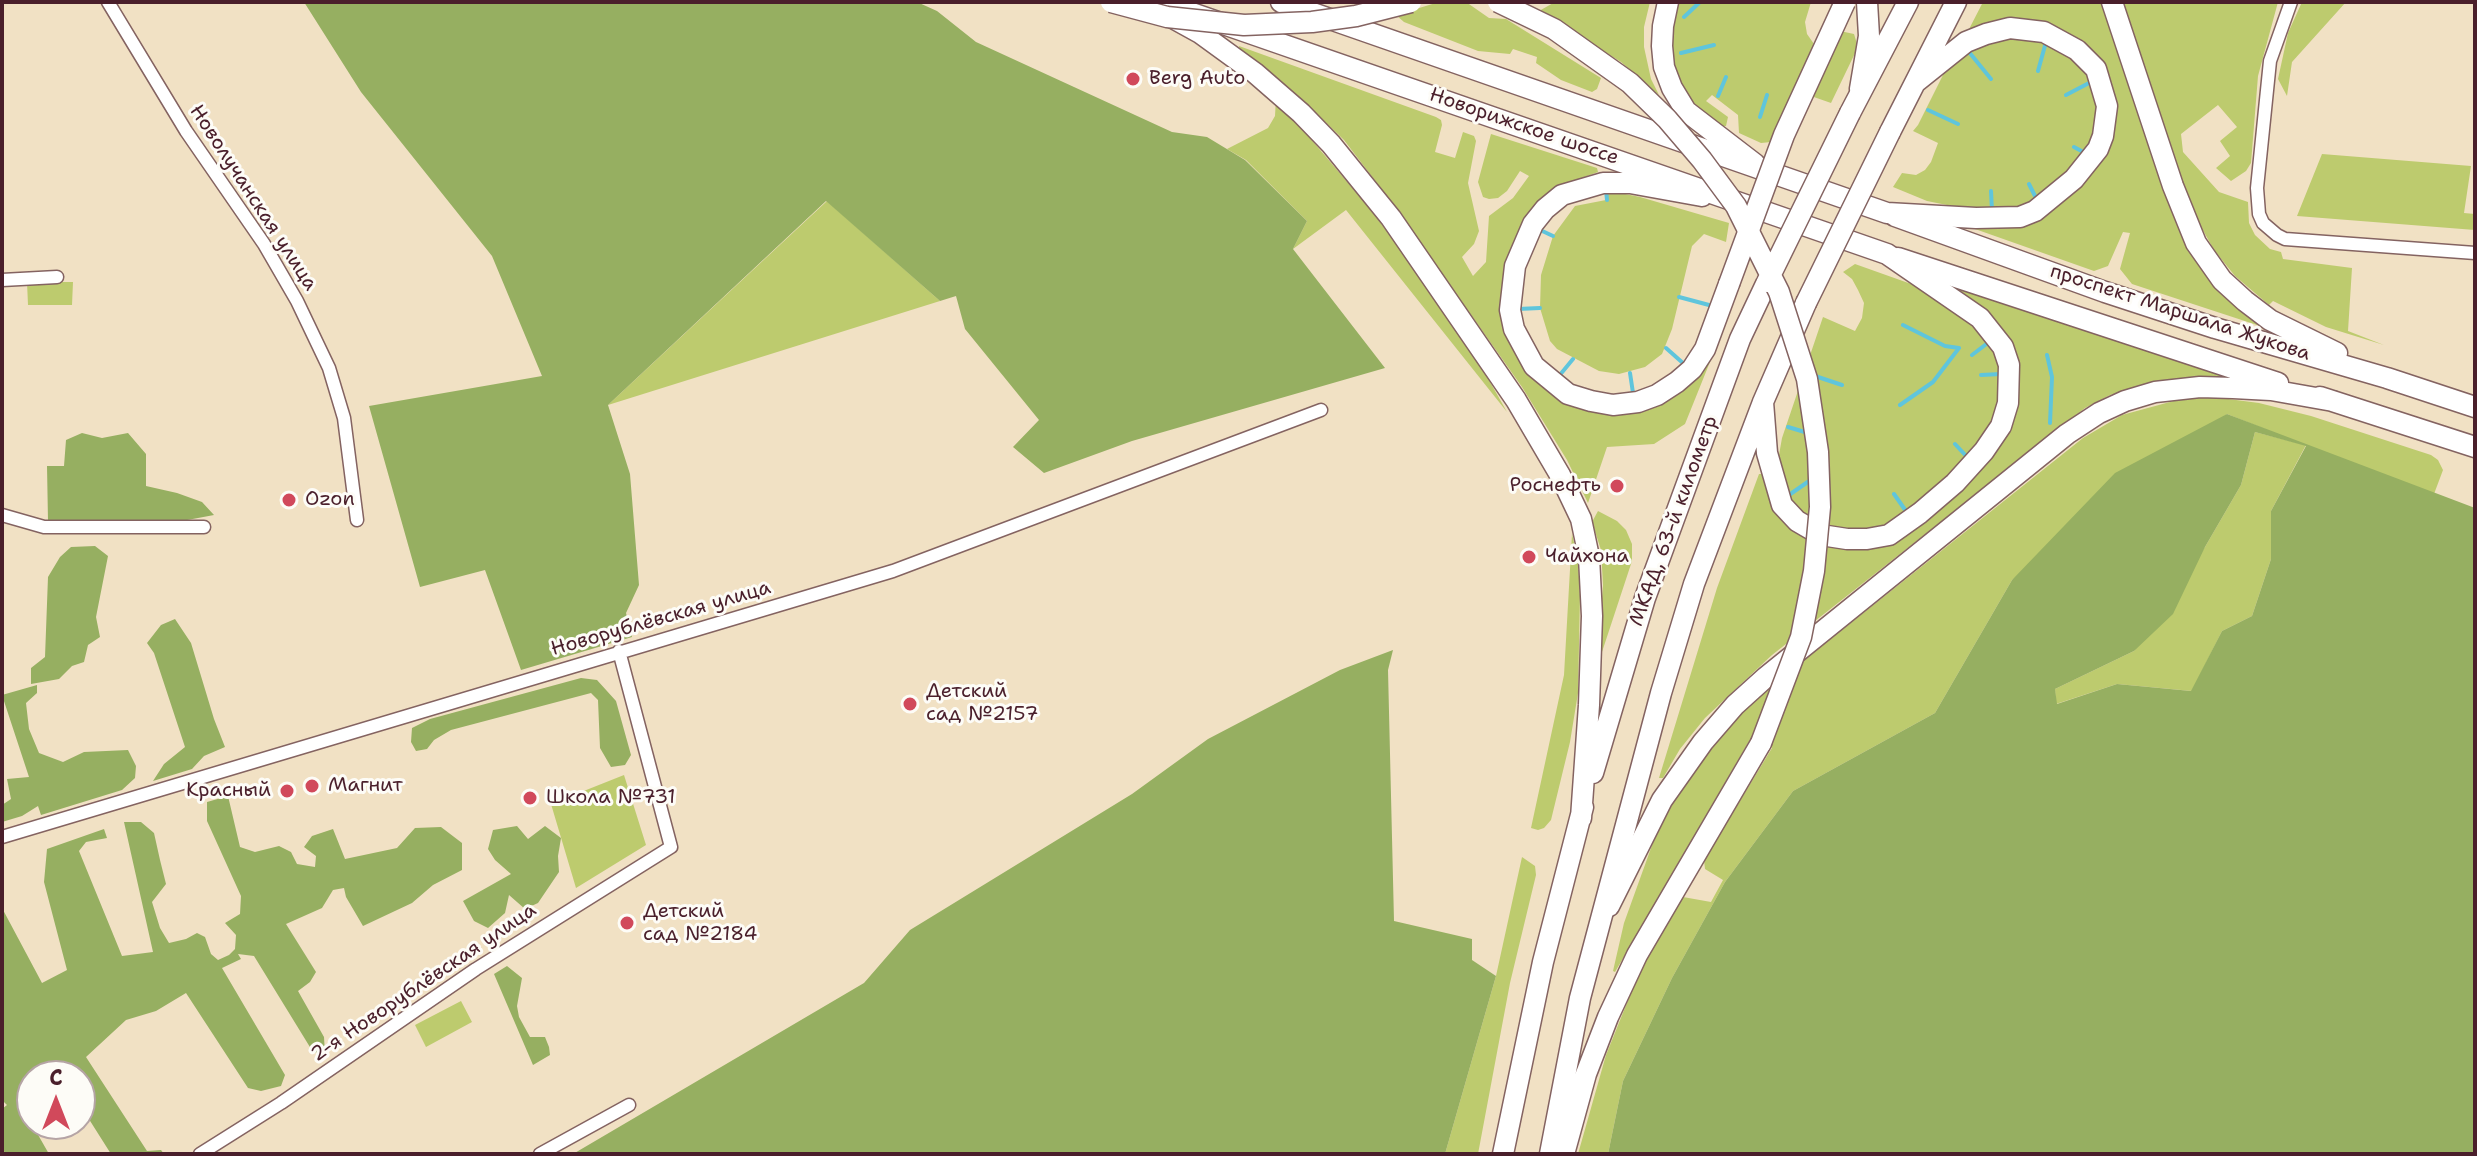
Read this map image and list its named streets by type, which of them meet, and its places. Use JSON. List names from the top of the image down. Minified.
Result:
{"streets":{"main road":["Новорижское шоссе","проспект Маршала Жукова","МКАД, 63-й километр"],"street":["Новолучанская улица","Новорублёвская улица","2-я Новорублёвская улица"]},"crossings":[["Новорижское шоссе","проспект Маршала Жукова"],["Новорублёвская улица","2-я Новорублёвская улица"]],"places":["Berg Auto","Роснефть","Ozon","Чайхона","Детский сад №2157","Магнит","Красный","Школа №731","Детский сад №2184"],"north":"top"}
